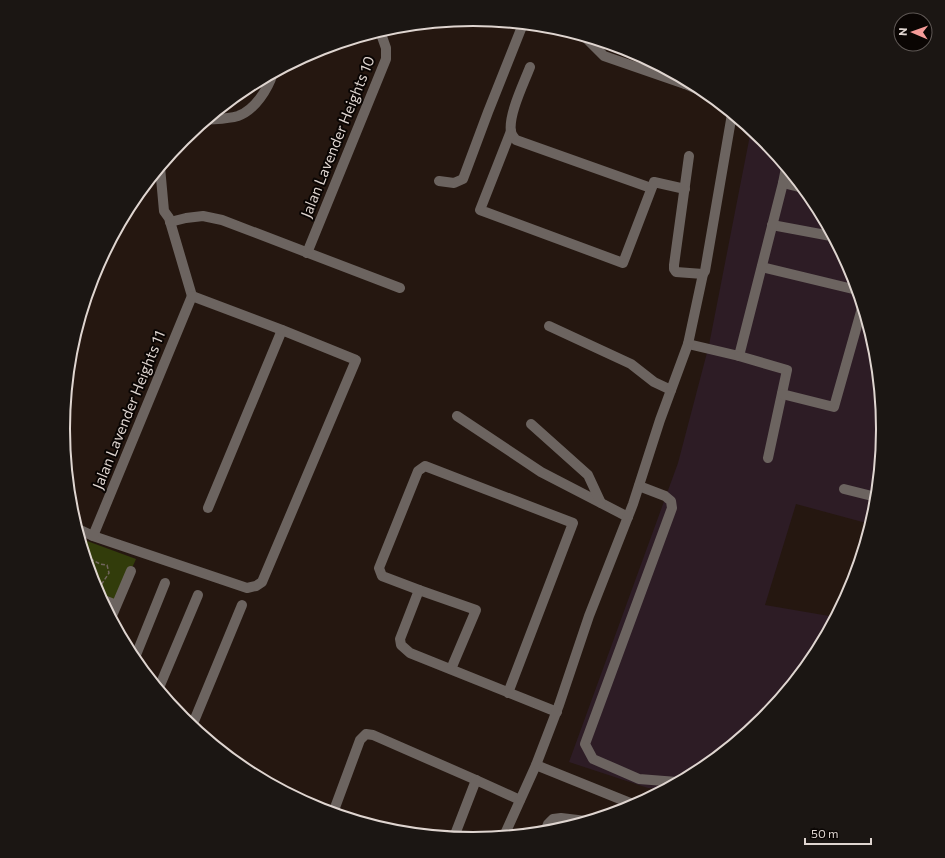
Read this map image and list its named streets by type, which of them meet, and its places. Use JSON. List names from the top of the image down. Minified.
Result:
{"streets":{"street":["Jalan Lavender Heights 10","Jalan Lavender Heights 11"]},"scale_bar":"50 m","north":"left"}
